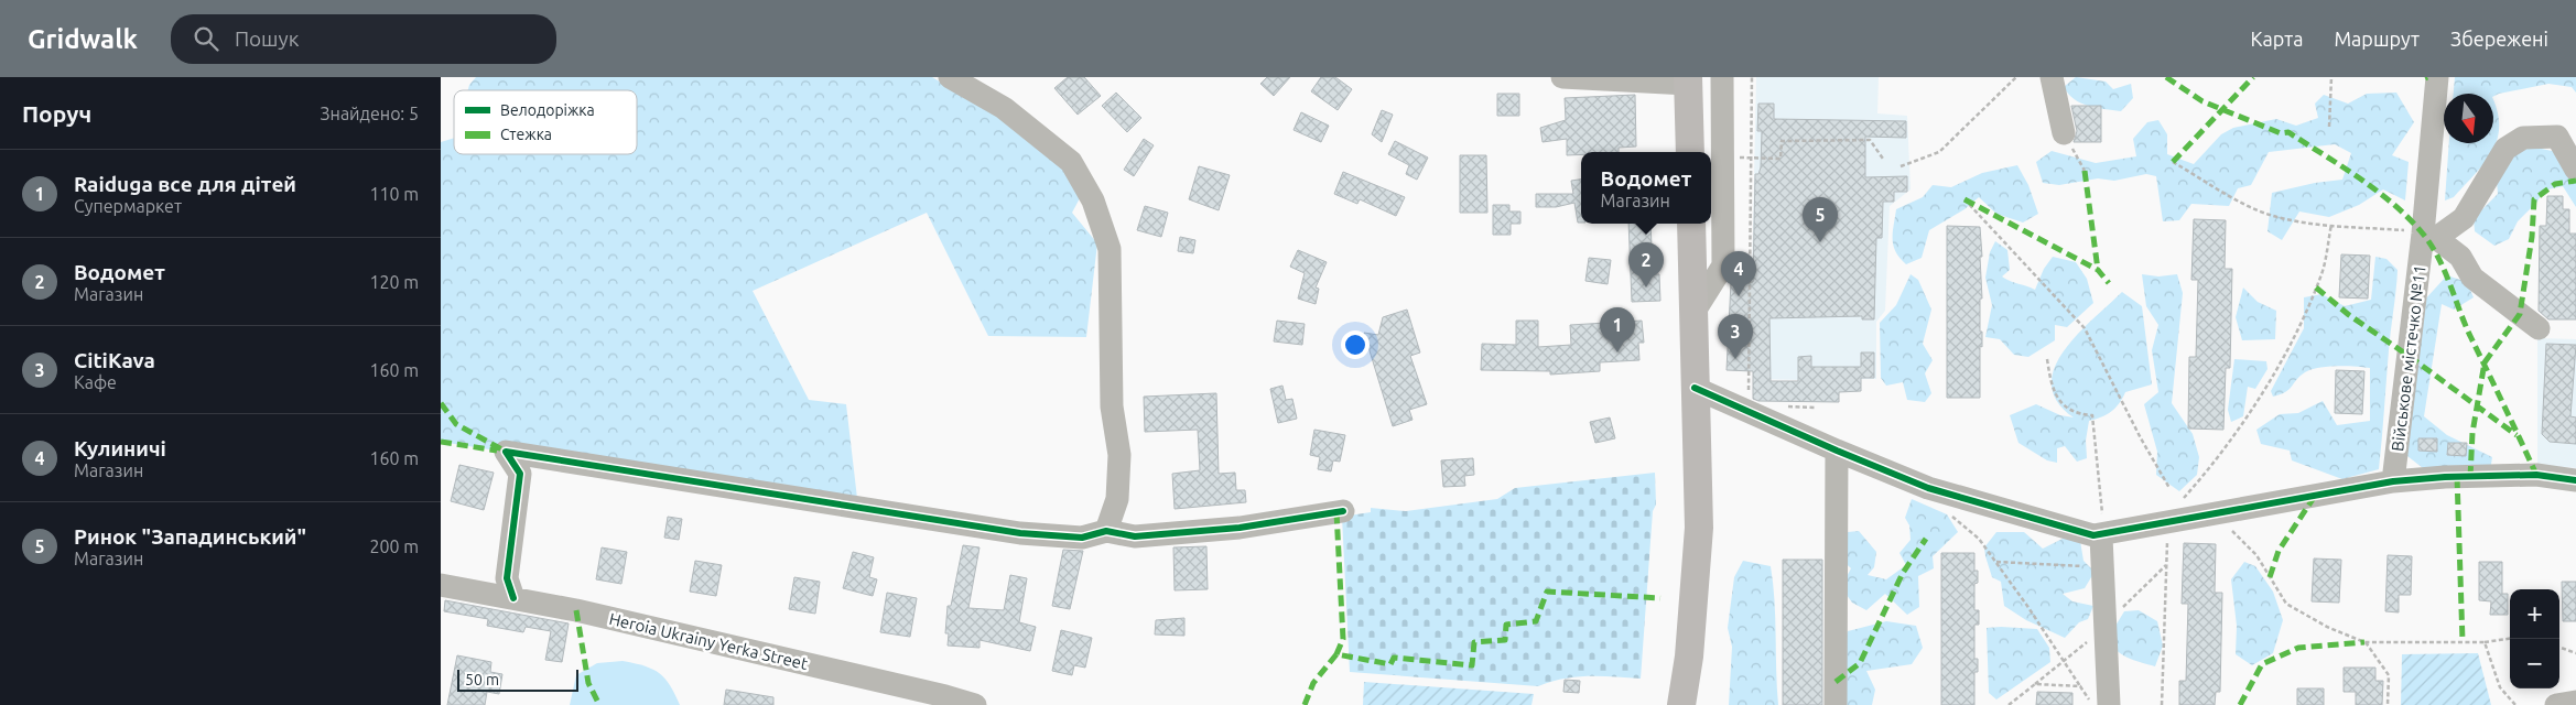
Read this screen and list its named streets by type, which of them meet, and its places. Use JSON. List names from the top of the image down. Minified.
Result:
{"streets":{"street":["Військове містечко №11","Heroia Ukrainy Yerka Street"]},"legend":["Велодоріжка","Стежка"],"scale_bar":"50 m","north":"bottom","page":{"header":"Gridwalk","search":"Пошук","nav":["Карта","Маршрут","Збережені"],"heading":["Поруч","Знайдено: 5"],"list":[{"mark":"1","name":"Raiduga все для дітей","note":"Супермаркет","value":"110 m"},{"mark":"2","name":"Водомет","note":"Магазин","value":"120 m"},{"mark":"3","name":"CitiKava","note":"Кафе","value":"160 m"},{"mark":"4","name":"Кулиничі","note":"Магазин","value":"160 m"},{"mark":"5","name":"Ринок \"Западинський\"","note":"Магазин","value":"200 m"}],"popup":["Водомет","Магазин"],"pins":["5","2","4","1","3"],"map_buttons":["+","−"],"scale":"50 m"}}
